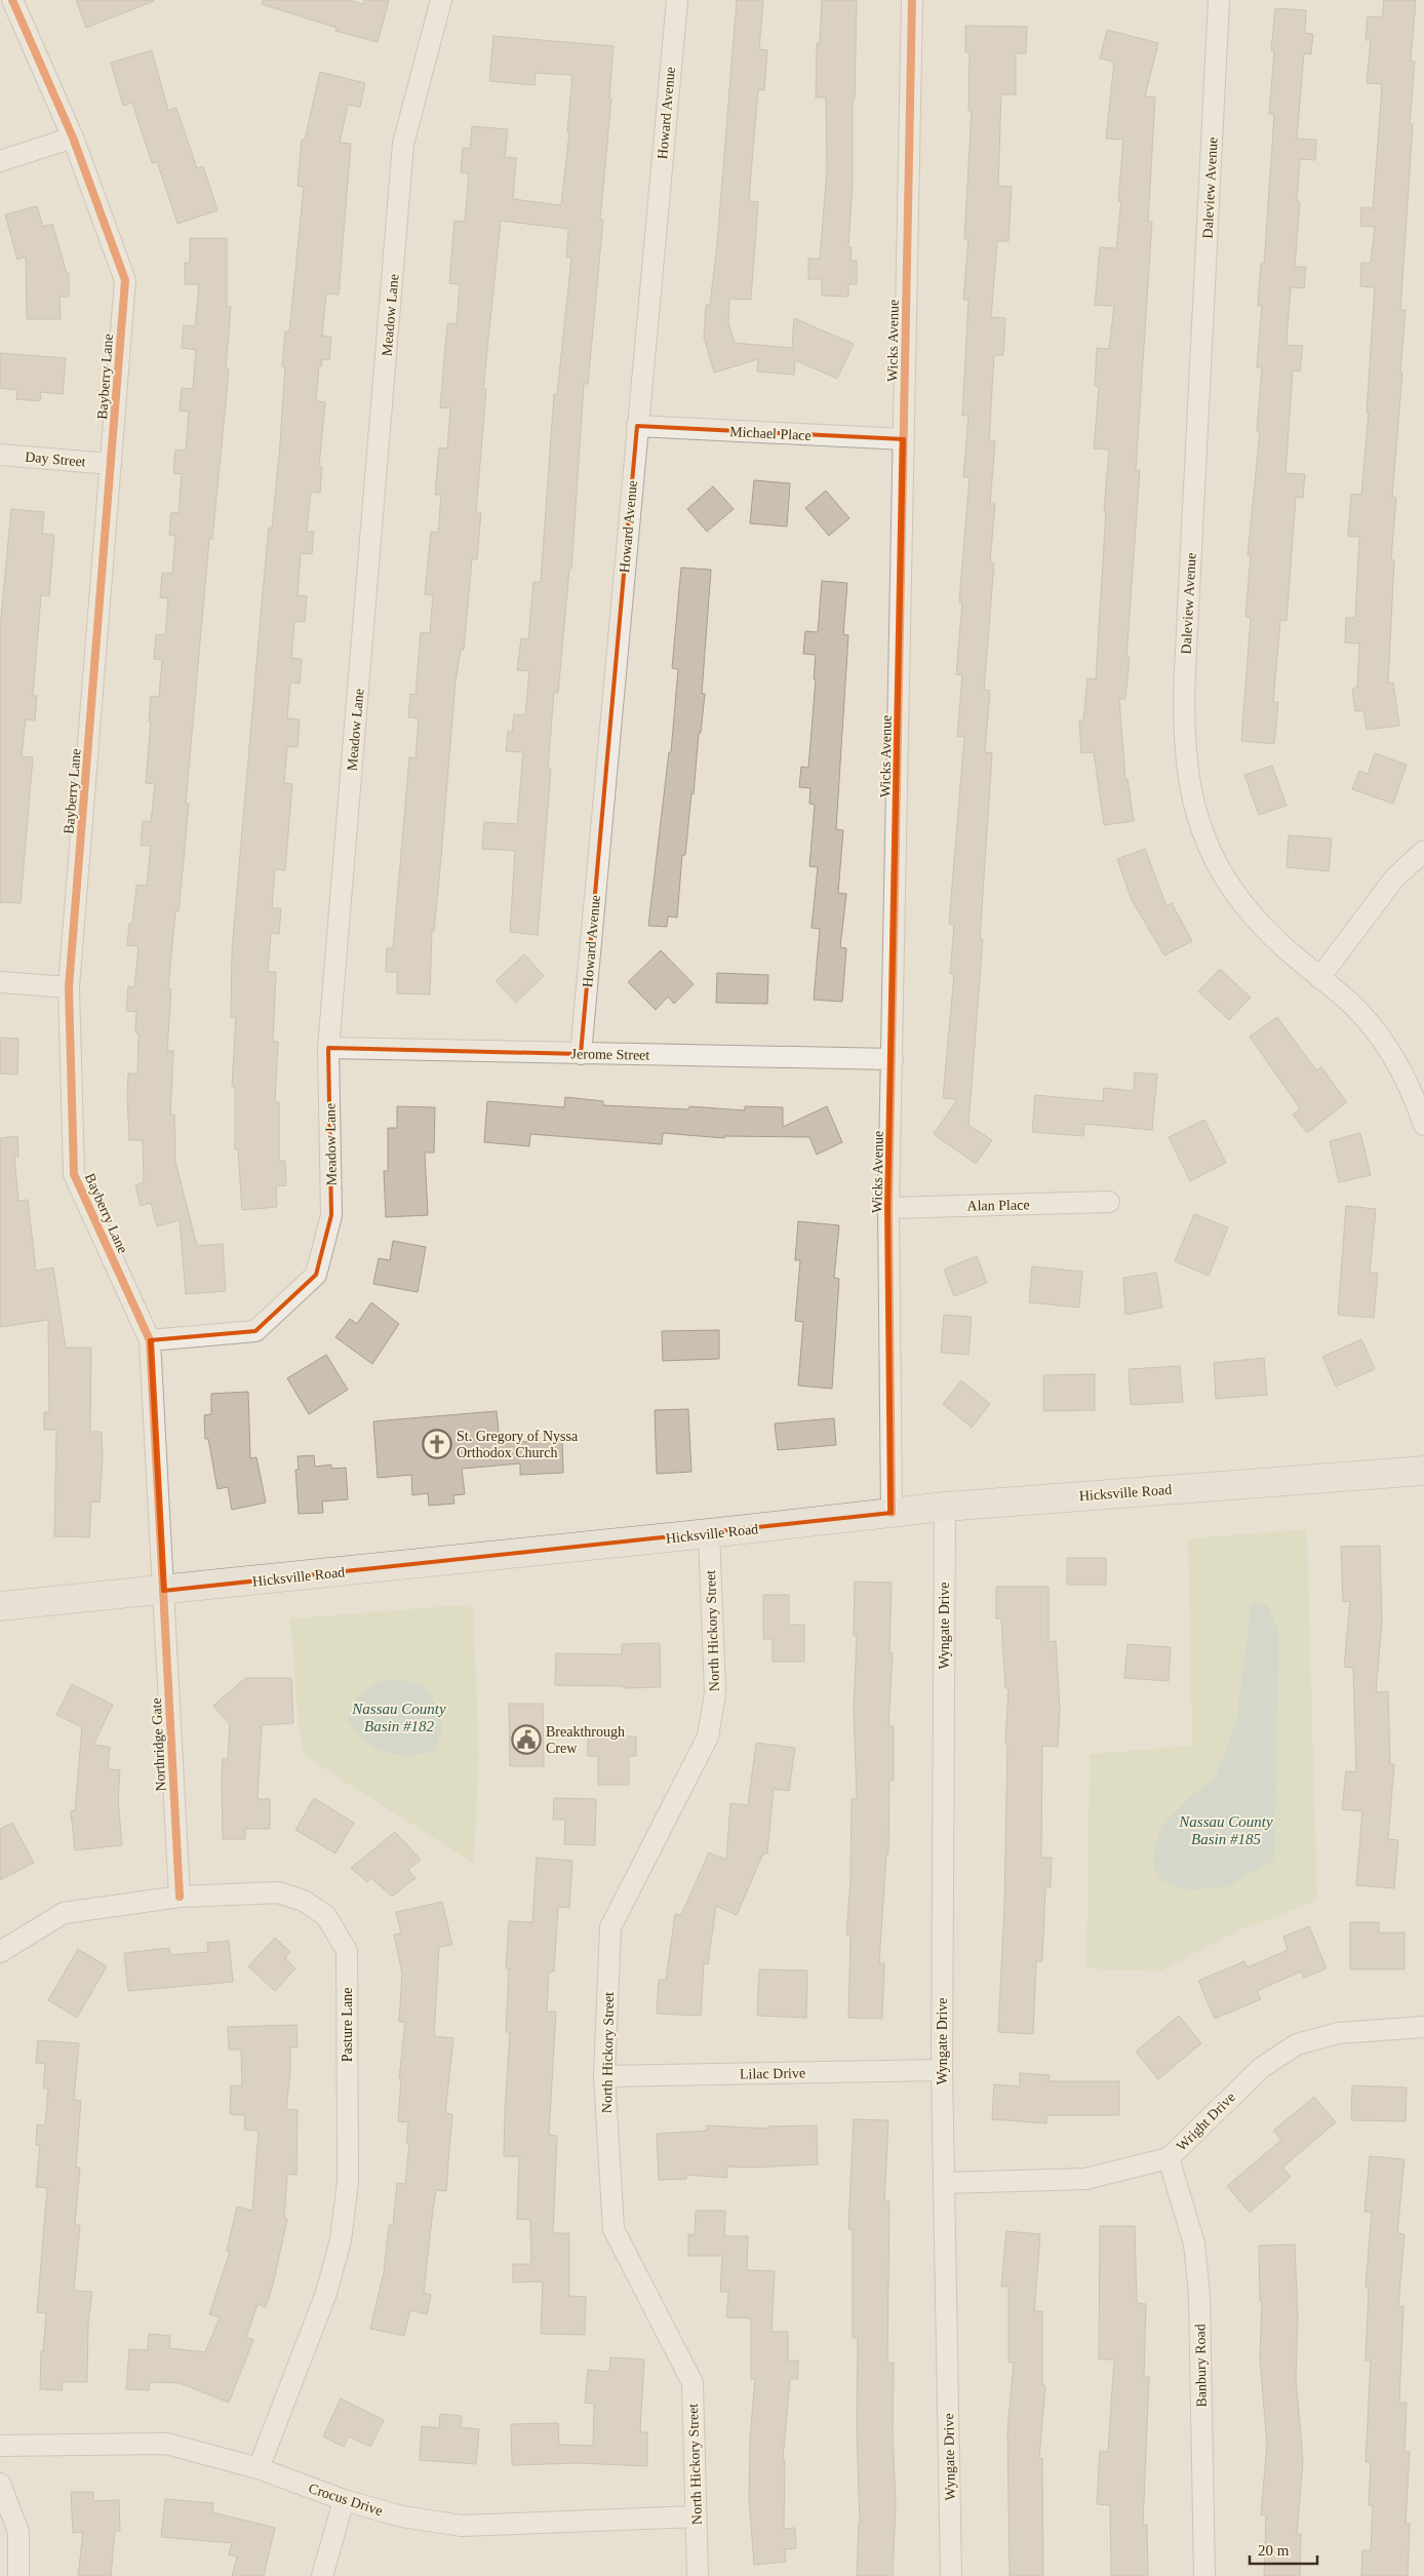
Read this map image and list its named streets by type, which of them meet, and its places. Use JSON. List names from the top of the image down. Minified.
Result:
{"streets":{"main road":["Hicksville Road"],"street":["Howard Avenue","Daleview Avenue","Meadow Lane","Wicks Avenue","Bayberry Lane","Michael Place","Day Street","Jerome Street","Alan Place","Wyngate Drive","North Hickory Street","Northridge Gate","Pasture Lane","Lilac Drive","Wright Drive","Banbury Road","Crocus Drive"]},"crossings":[["Howard Avenue","Michael Place"],["Howard Avenue","Jerome Street"],["Meadow Lane","Bayberry Lane"],["Meadow Lane","Jerome Street"],["Wicks Avenue","Michael Place"],["Wicks Avenue","Jerome Street"],["Wicks Avenue","Alan Place"],["Wicks Avenue","Hicksville Road"],["Bayberry Lane","Day Street"],["Bayberry Lane","Hicksville Road"],["Bayberry Lane","Northridge Gate"],["Hicksville Road","Wyngate Drive"],["Hicksville Road","North Hickory Street"],["Hicksville Road","Northridge Gate"],["Wyngate Drive","Lilac Drive"],["Wyngate Drive","Wright Drive"],["North Hickory Street","Lilac Drive"],["North Hickory Street","Crocus Drive"],["Northridge Gate","Pasture Lane"],["Pasture Lane","Crocus Drive"],["Wright Drive","Banbury Road"]],"water":["Nassau County Basin #182","Nassau County Basin #185"],"places":{"church":["St. Gregory of Nyssa Orthodox Church"],"public building":["Breakthrough Crew"]},"scale_bar":"20 m"}
